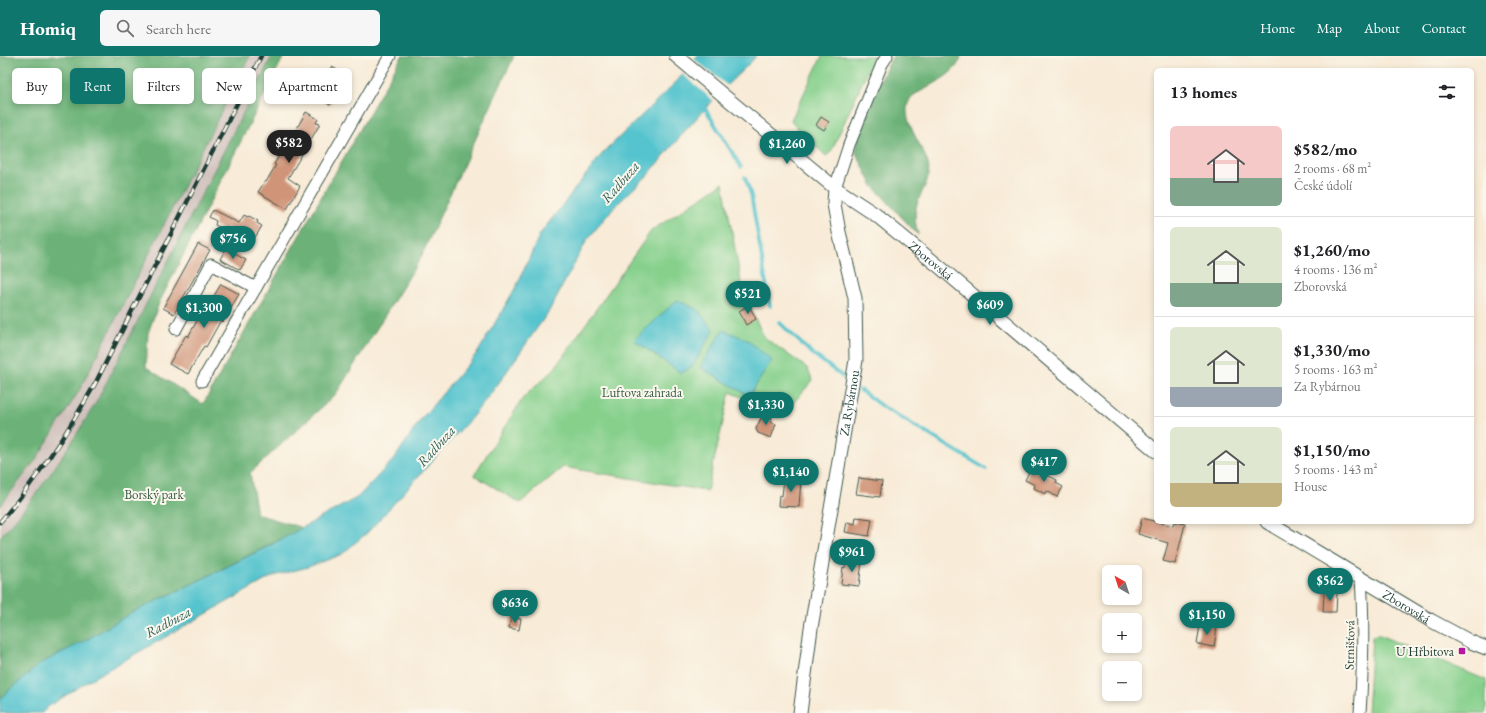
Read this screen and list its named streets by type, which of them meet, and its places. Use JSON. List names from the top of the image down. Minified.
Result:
{"streets":{"street":["Zborovská","Za Rybárnou","Strnišťová"]},"crossings":[["Zborovská","Za Rybárnou"],["Zborovská","Strnišťová"]],"water":["Radbuza"],"parks":["Luftova zahrada","Borský park"],"places":{"transit":["U Hřbitova"]},"north":"top left","page":{"header":"Homiq","search":"Search here","nav":["Home","Map","About","Contact"],"chip":["Buy","Rent","Filters","New","Apartment"],"heading":"13 homes","list":[{"name":"$582/mo","note":"2 rooms · 68 m² · České údolí"},{"name":"$1,260/mo","note":"4 rooms · 136 m² · Zborovská"},{"name":"$1,330/mo","note":"5 rooms · 163 m² · Za Rybárnou"},{"name":"$1,150/mo","note":"5 rooms · 143 m² · House"}],"price":["$582","$1,260","$756","$521","$609","$1,300","$1,330","$417","$1,140","$961","$562","$636","$1,150"],"map_buttons":["+","−"]}}
